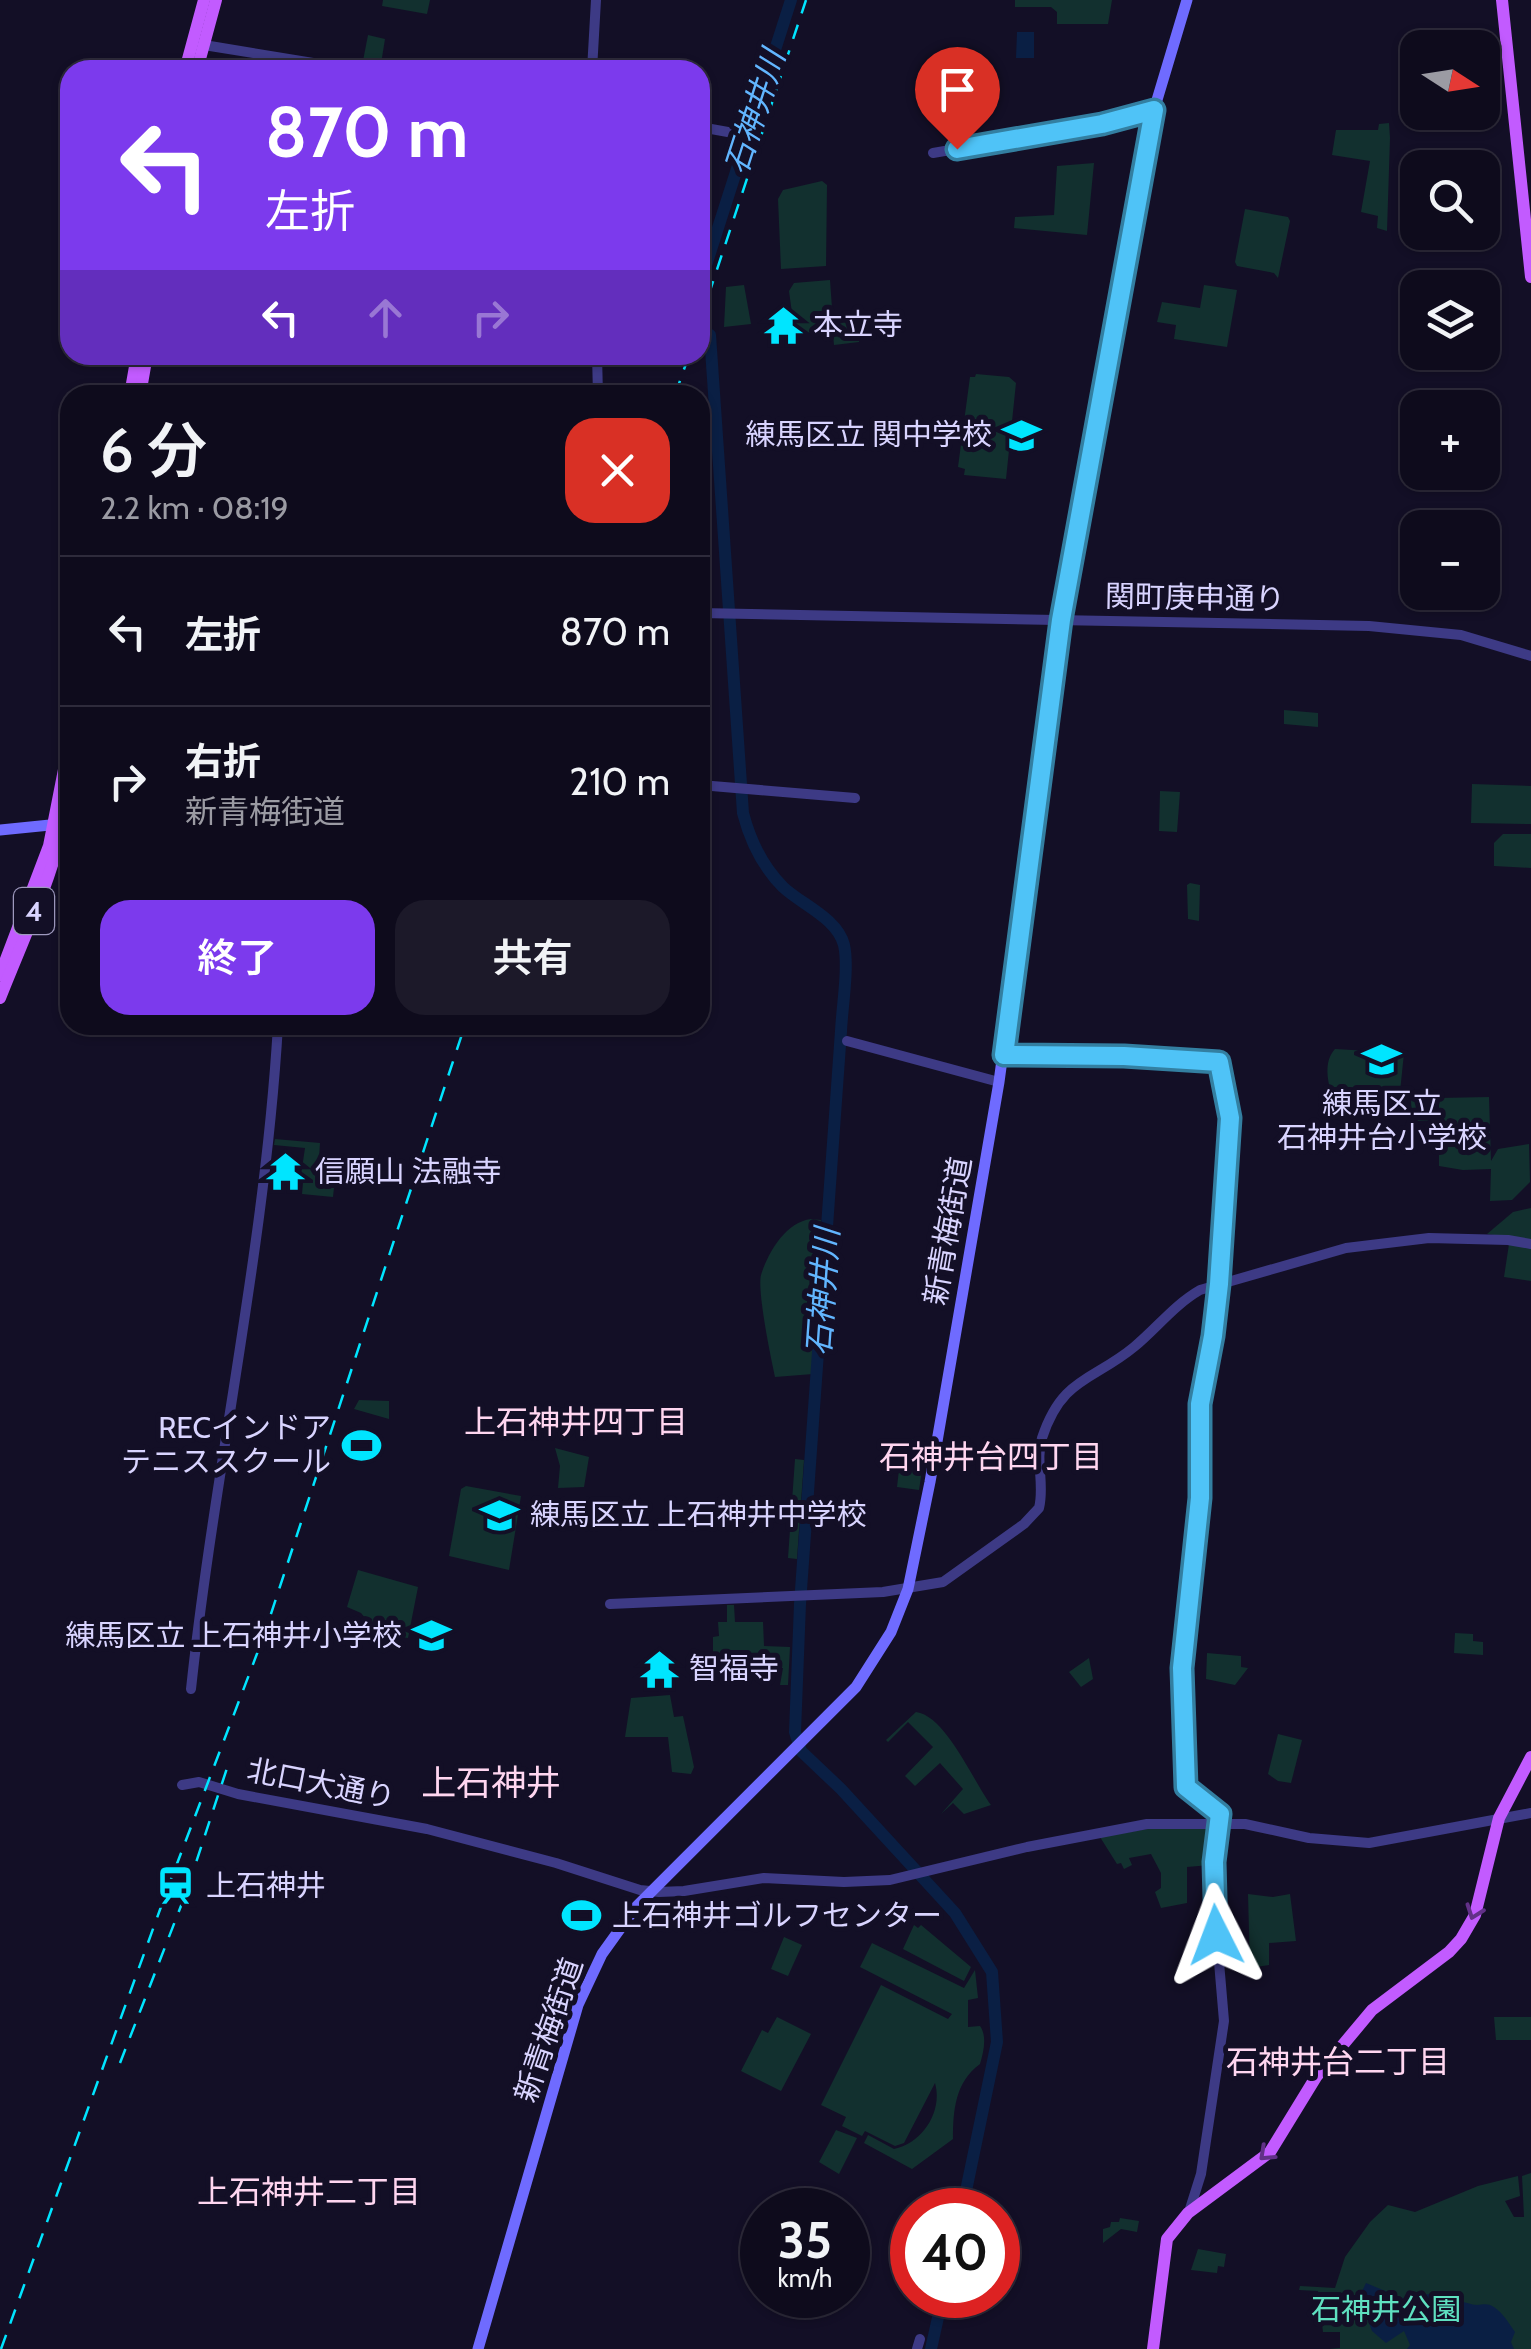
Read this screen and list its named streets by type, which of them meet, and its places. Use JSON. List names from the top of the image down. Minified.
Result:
{"streets":{"main road":["4","新青梅街道"],"street":["関町庚申通り","北口大通り"]},"crossings":[["関町庚申通り","新青梅街道"],["新青梅街道","北口大通り"]],"districts":["上石神井四丁目","石神井台四丁目","上石神井","石神井台二丁目","上石神井二丁目"],"water":["石神井川"],"parks":["石神井公園"],"places":{"temple":["本立寺","信願山 法融寺","智福寺"],"school or university":["練馬区立 関中学校","練馬区立 石神井台小学校","練馬区立 上石神井中学校","練馬区立 上石神井小学校"],"sports":["RECインドア テニススクール","上石神井ゴルフセンター"],"station":["上石神井"]},"north":"right","page":{"map_buttons":["+","−"],"turn":["870 m","左折"],"heading":["6 分","2.2 km · 08:19"],"list":[{"name":"左折","value":"870 m"},{"name":"右折","note":"新青梅街道","value":"210 m"}],"buttons":["終了","共有"],"speed":"35 km/h","limit":"40"}}
